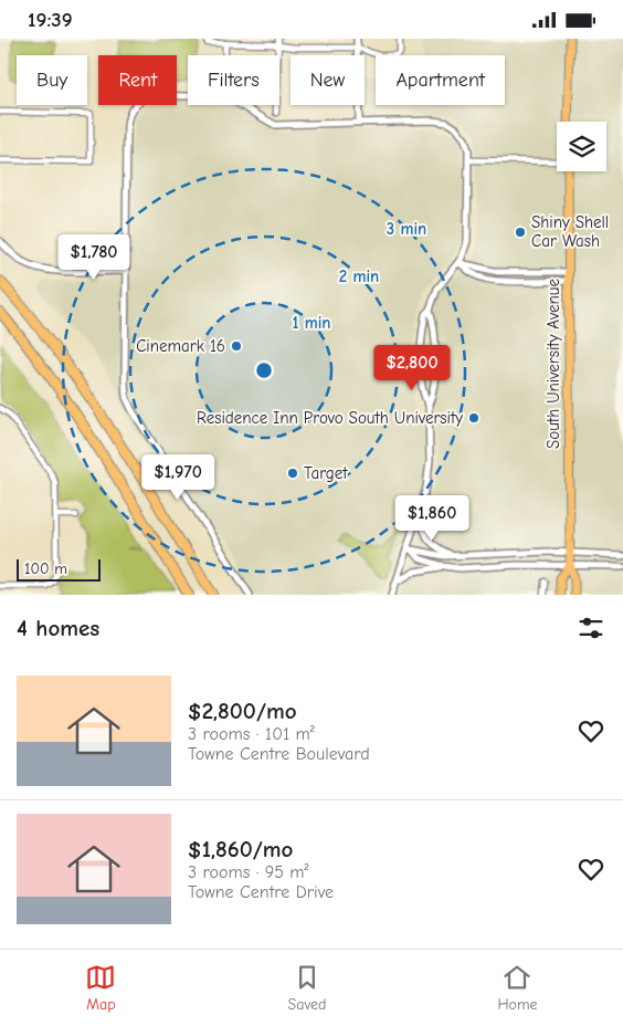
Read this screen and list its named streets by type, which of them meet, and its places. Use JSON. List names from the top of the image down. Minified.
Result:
{"streets":{"highway":["South University Avenue"]},"places":["Shiny Shell Car Wash","Cinemark 16","Residence Inn Provo South University","Target"],"scale_bar":"100 m","page":{"status":"19:39","chip":["Buy","Rent","Filters","New","Apartment"],"price":["$1,780","$2,800","$1,970","$1,860"],"scale":"100 m","heading":"4 homes","list":[{"name":"$2,800/mo","note":"3 rooms · 101 m² · Towne Centre Boulevard"},{"name":"$1,860/mo","note":"3 rooms · 95 m² · Towne Centre Drive"}],"tabs":["Map","Saved","Home"]},"rings":["3 min","2 min","1 min"]}
